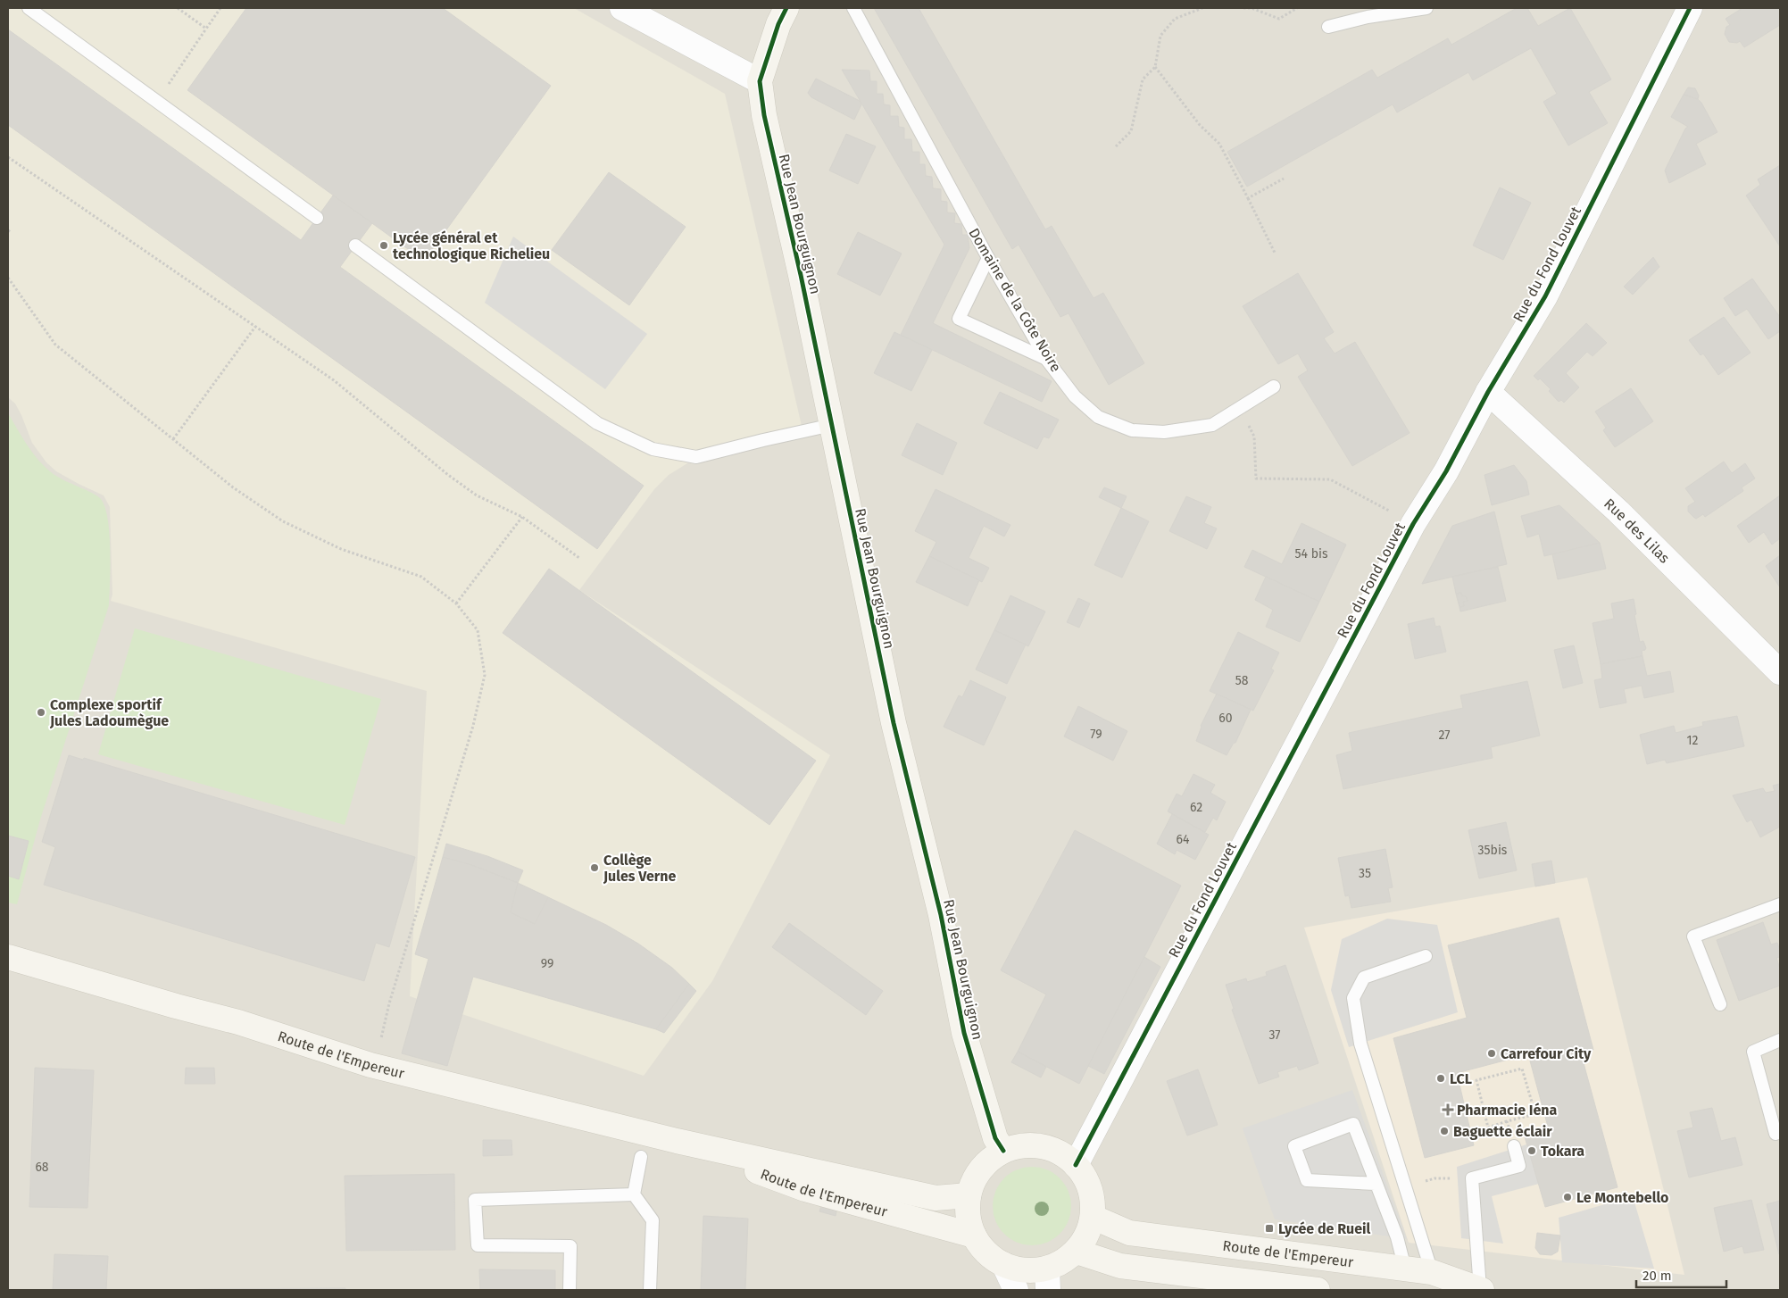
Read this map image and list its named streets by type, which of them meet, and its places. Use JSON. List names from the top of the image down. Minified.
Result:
{"streets":{"main road":["Rue Jean Bourguignon","Route de l'Empereur"],"street":["Rue du Fond Louvet","Rue des Lilas"],"lane":["Domaine de la Côte Noire"]},"crossings":[["Rue Jean Bourguignon","Rue du Fond Louvet"],["Rue Jean Bourguignon","Route de l'Empereur"],["Rue du Fond Louvet","Rue des Lilas"],["Rue du Fond Louvet","Route de l'Empereur"]],"places":{"other":["Lycée général et technologique Richelieu","Complexe sportif Jules Ladoumègue","Collège Jules Verne","Carrefour City","LCL","Baguette éclair","Tokara","Le Montebello"],"health":["Pharmacie Iéna"],"transit":["Lycée de Rueil"]},"house_numbers":["54 bis","58","60","79","27","12","62","64","35bis","35","99","37","68"],"scale_bar":"20 m"}
